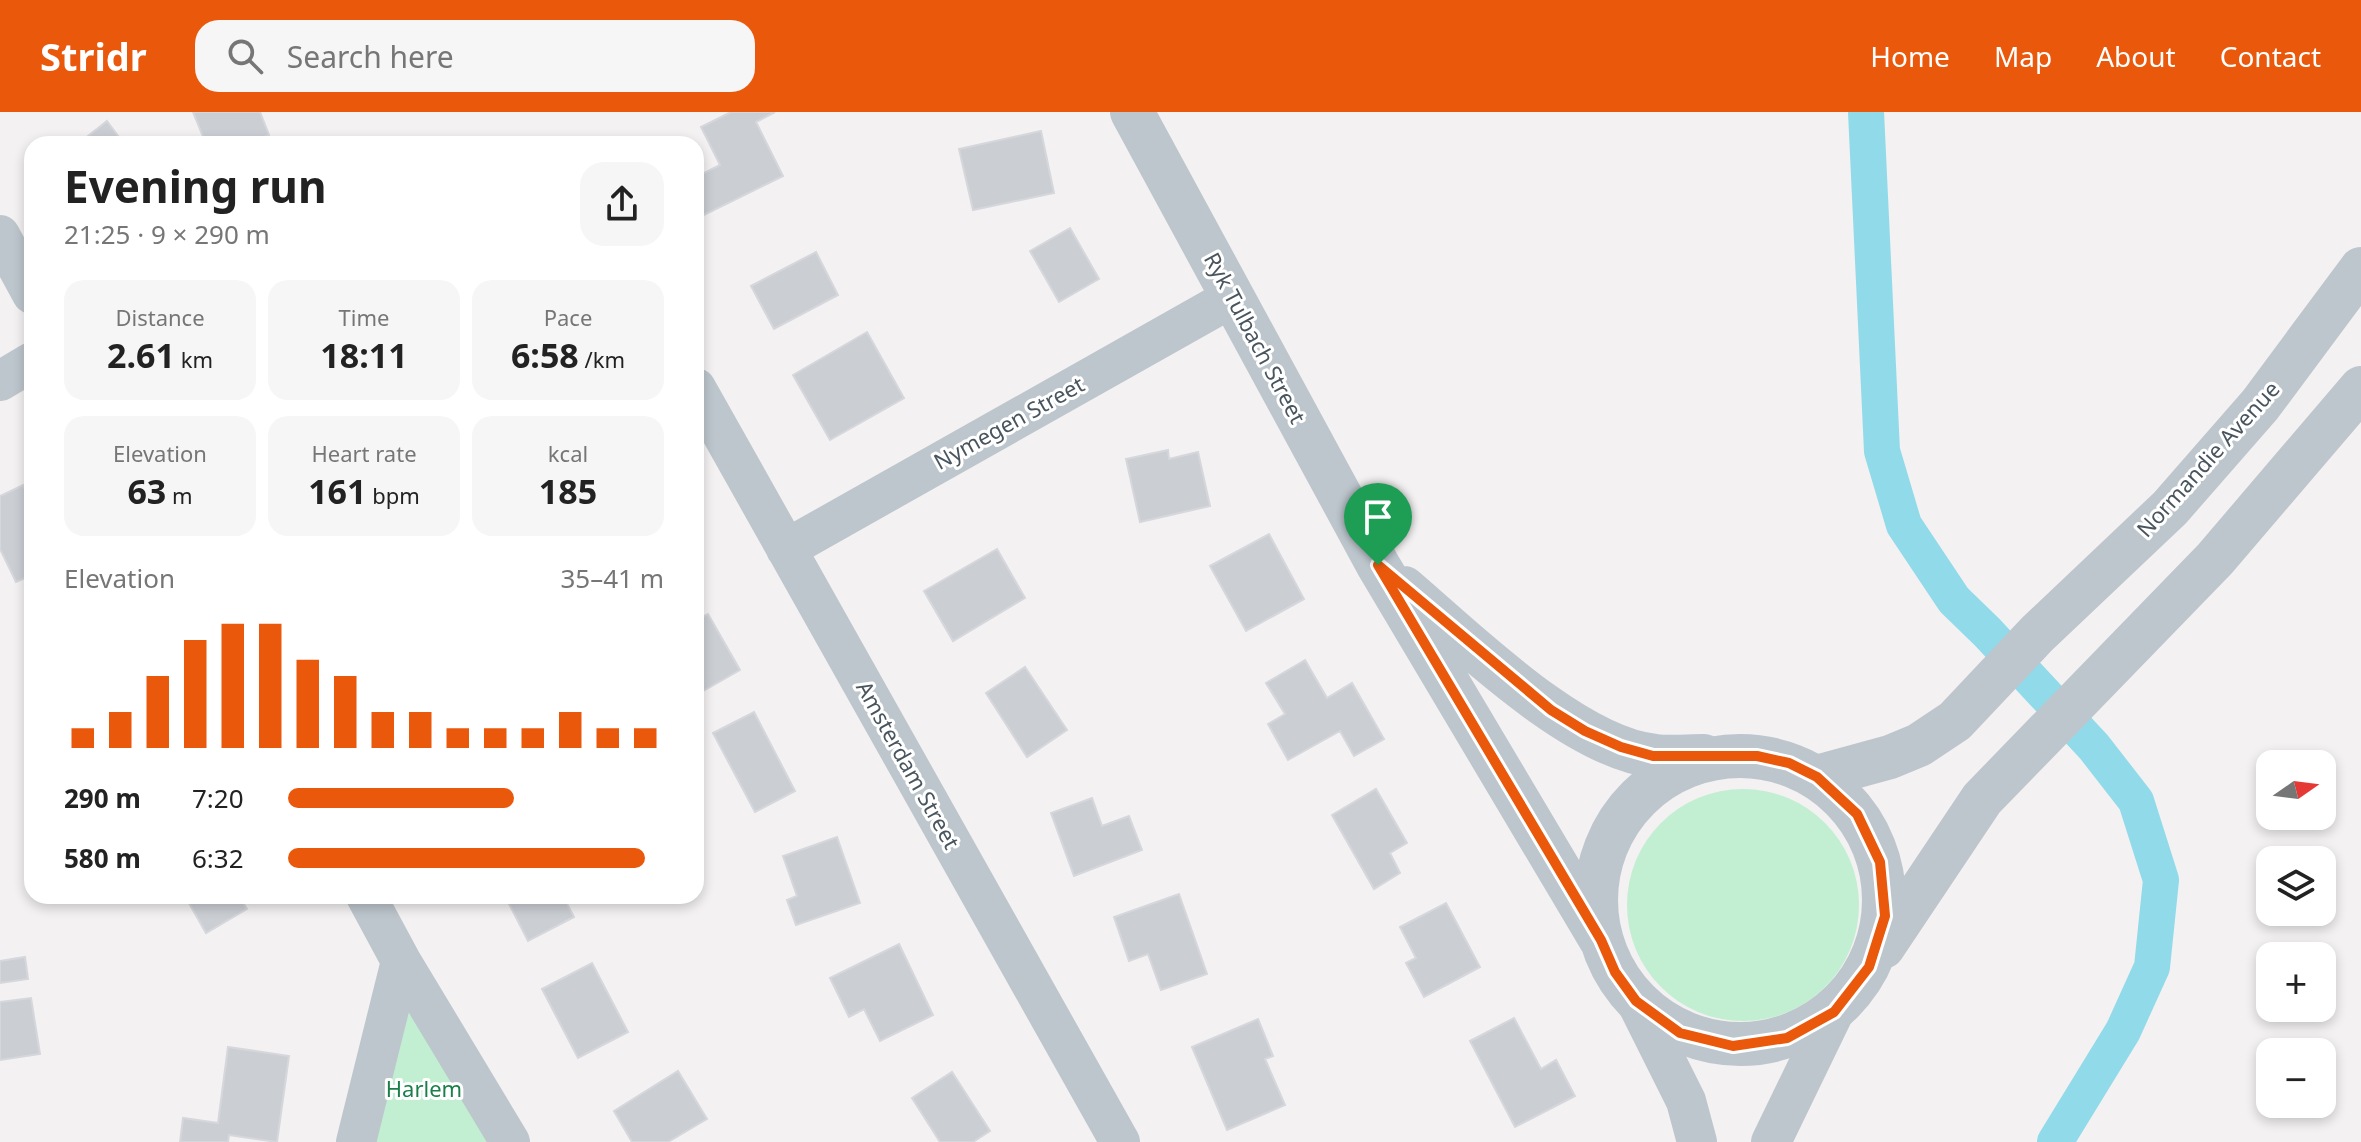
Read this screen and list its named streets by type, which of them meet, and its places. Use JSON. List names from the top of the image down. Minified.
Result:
{"streets":{"street":["Ryk Tulbach Street","Nymegen Street","Normandie Avenue","Amsterdam Street"]},"crossings":[["Ryk Tulbach Street","Nymegen Street"],["Ryk Tulbach Street","Normandie Avenue"],["Nymegen Street","Amsterdam Street"]],"parks":["Harlem"],"north":"right","page":{"header":"Stridr","search":"Search here","nav":["Home","Map","About","Contact"],"heading":["Evening run","21:25 · 9 × 290 m"],"stats":[["Distance","2.61 km"],["Time","18:11"],["Pace","6:58 /km"],["Elevation","63 m"],["Heart rate","161 bpm"],["kcal","185"]],"chart":["Elevation","35–41 m"],"map_buttons":["+","−"],"list":[{"name":"290 m","note":"7:20"},{"name":"580 m","note":"6:32"}]}}
